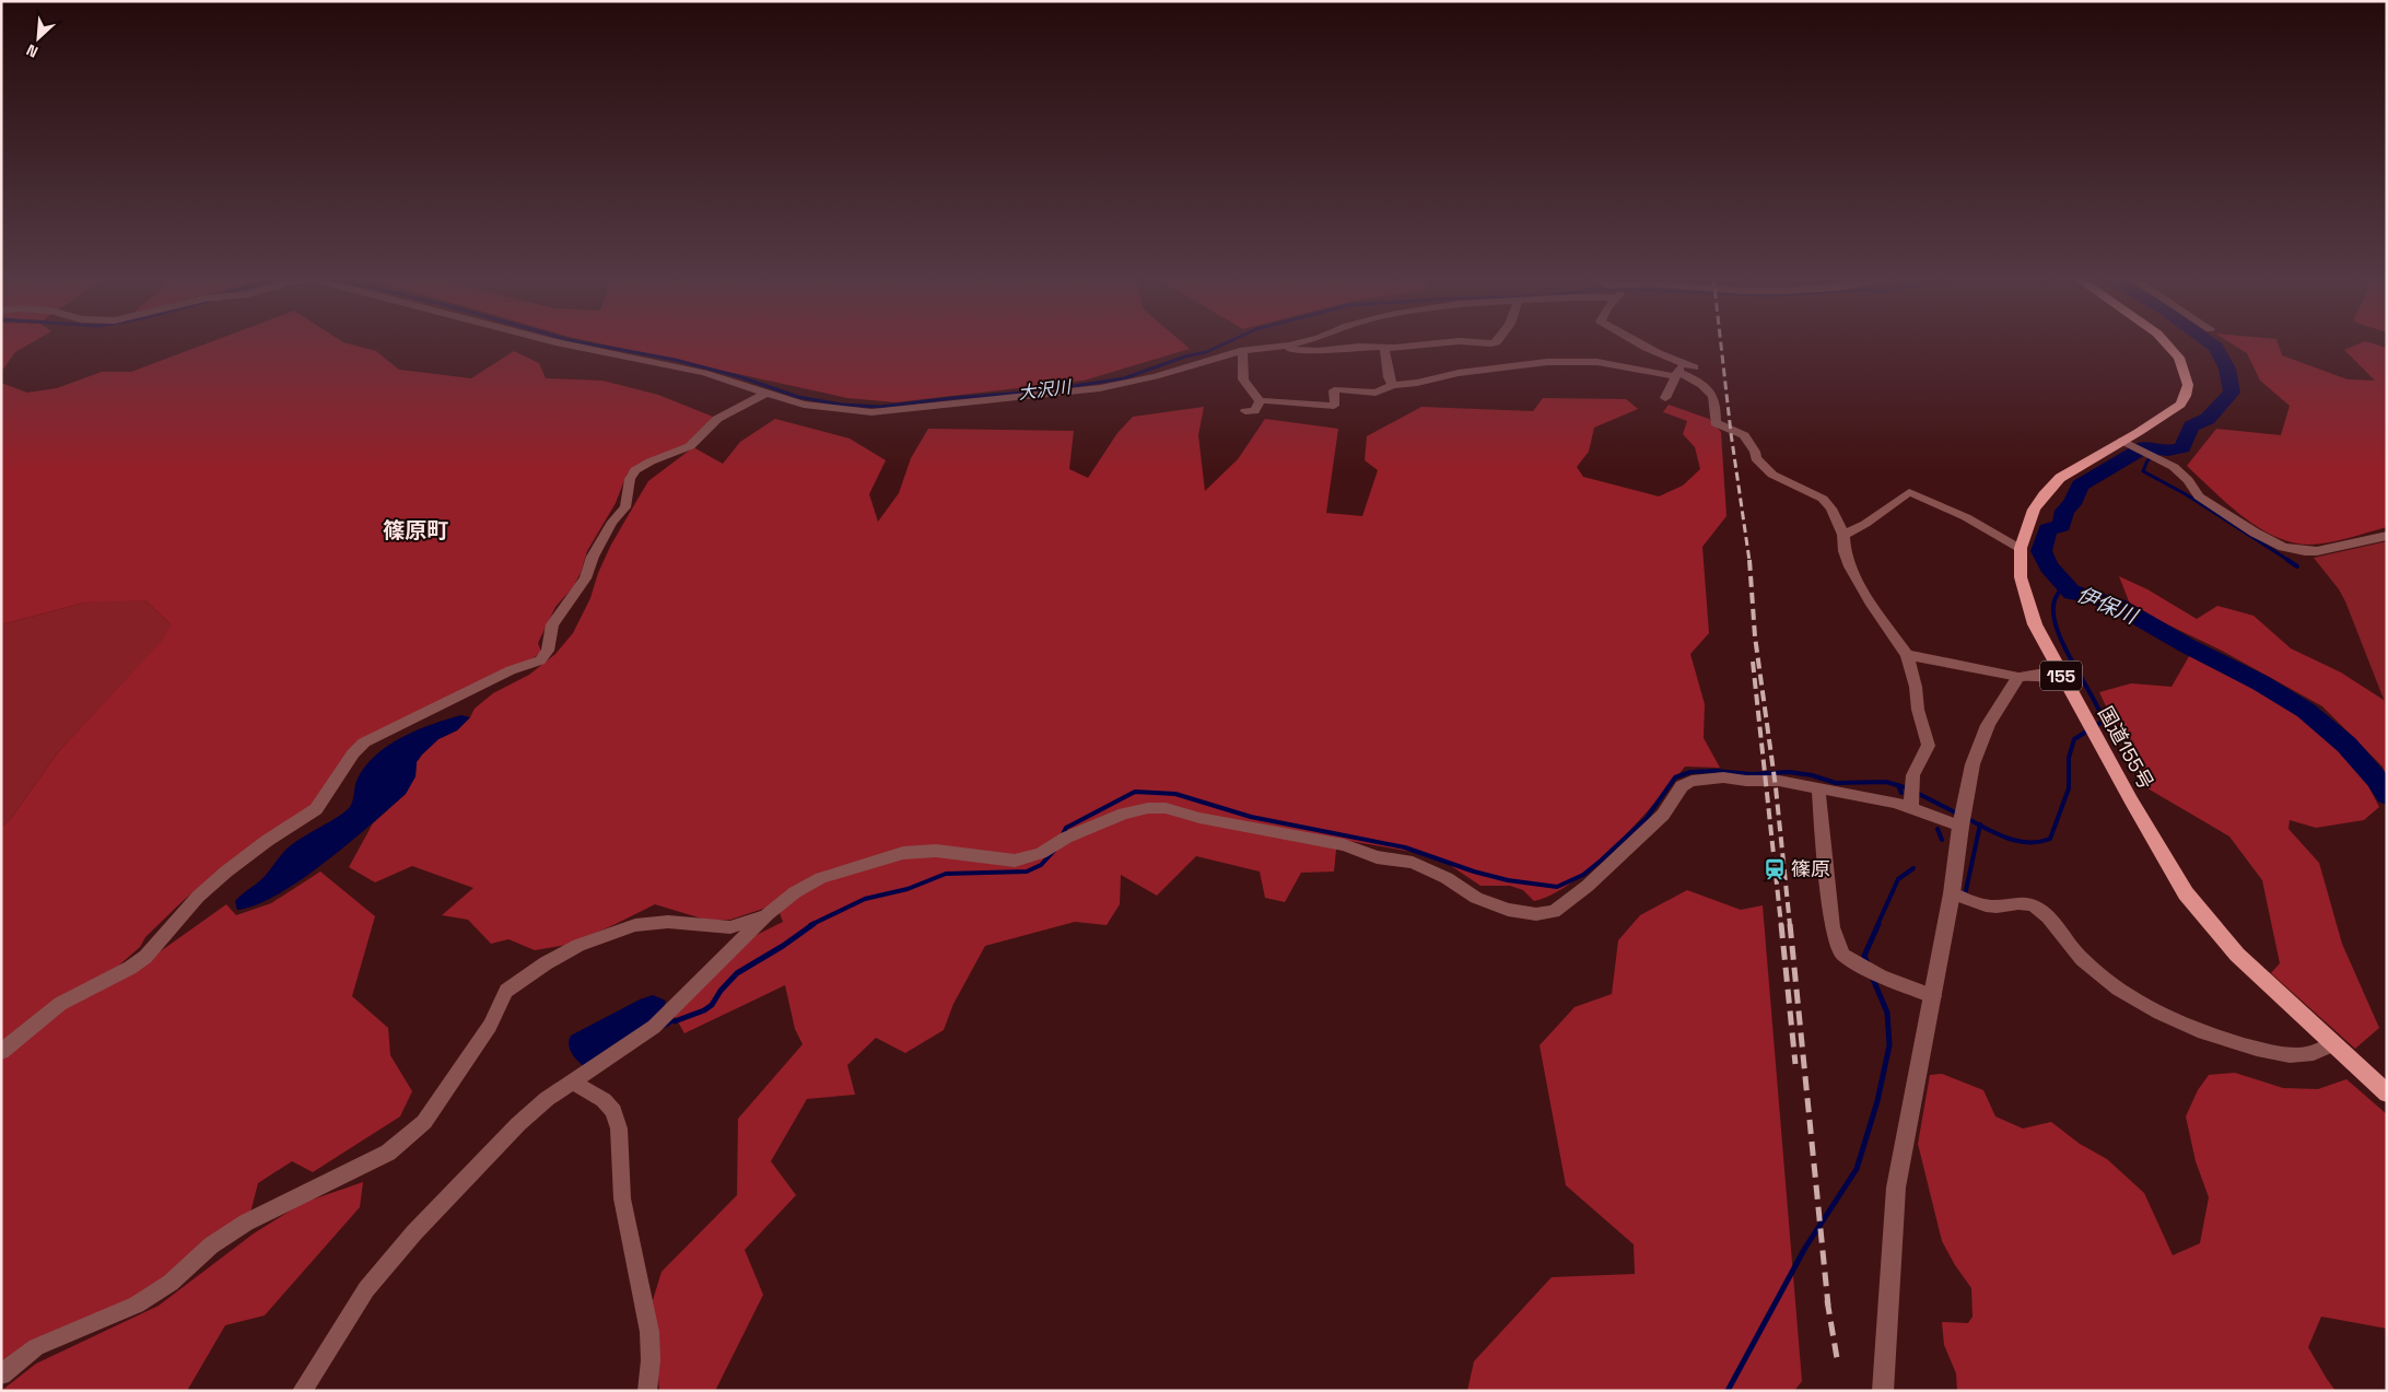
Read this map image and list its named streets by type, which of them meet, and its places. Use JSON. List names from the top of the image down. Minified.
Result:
{"streets":{"highway":["155","国道155号"]},"districts":["篠原町"],"water":["大沢川","伊保川"],"places":{"station":["篠原"]},"north":"bottom left"}
